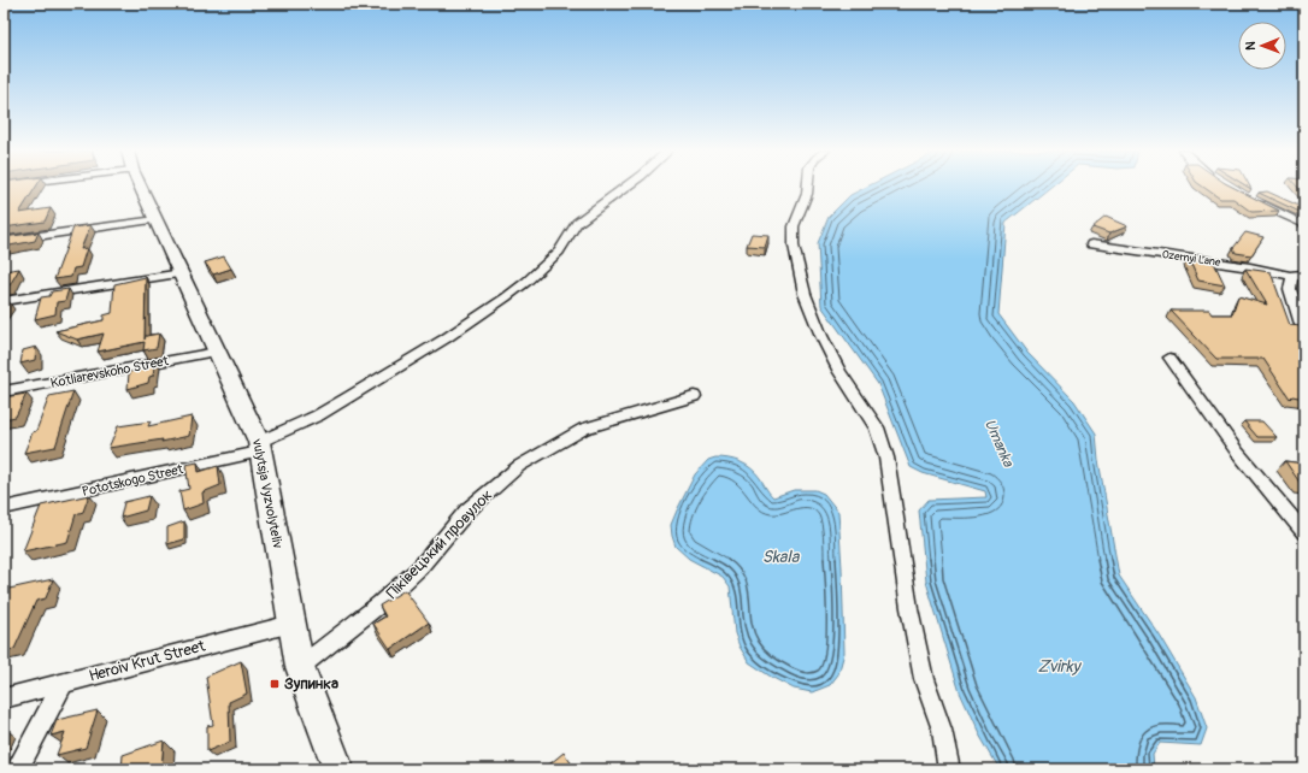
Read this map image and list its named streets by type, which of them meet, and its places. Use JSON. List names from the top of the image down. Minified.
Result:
{"streets":{"main road":["vulytsja Vyzvolyteliv"],"street":["Ozernyi Lane","Kotliarevskoho Street","Pototskogo Street","Піківецький провулок","Heroiv Krut Street"]},"crossings":[["Kotliarevskoho Street","vulytsja Vyzvolyteliv"],["Pototskogo Street","vulytsja Vyzvolyteliv"],["vulytsja Vyzvolyteliv","Піківецький провулок"],["vulytsja Vyzvolyteliv","Heroiv Krut Street"]],"water":["Umanka","Skala","Zvirky"],"places":{"transit":["Зупинка"]},"north":"left"}
